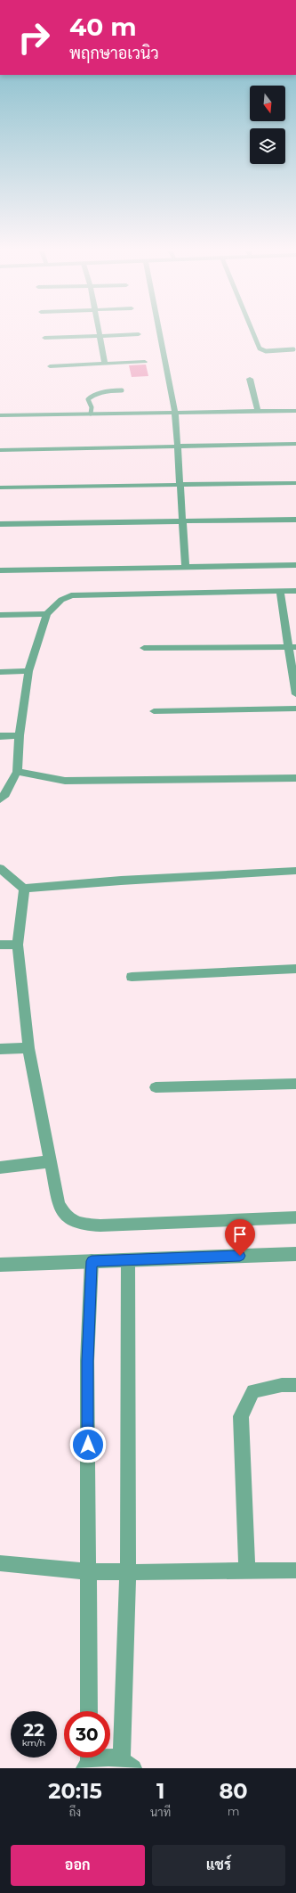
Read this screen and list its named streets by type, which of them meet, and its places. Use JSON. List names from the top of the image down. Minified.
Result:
{"north":"bottom","page":{"turn":["40 m","พฤกษาอเวนิว"],"speed":"22 km/h","limit":"30","eta":["20:15","ถึง","1","นาที","80","m"],"buttons":["ออก","แชร์"]}}
